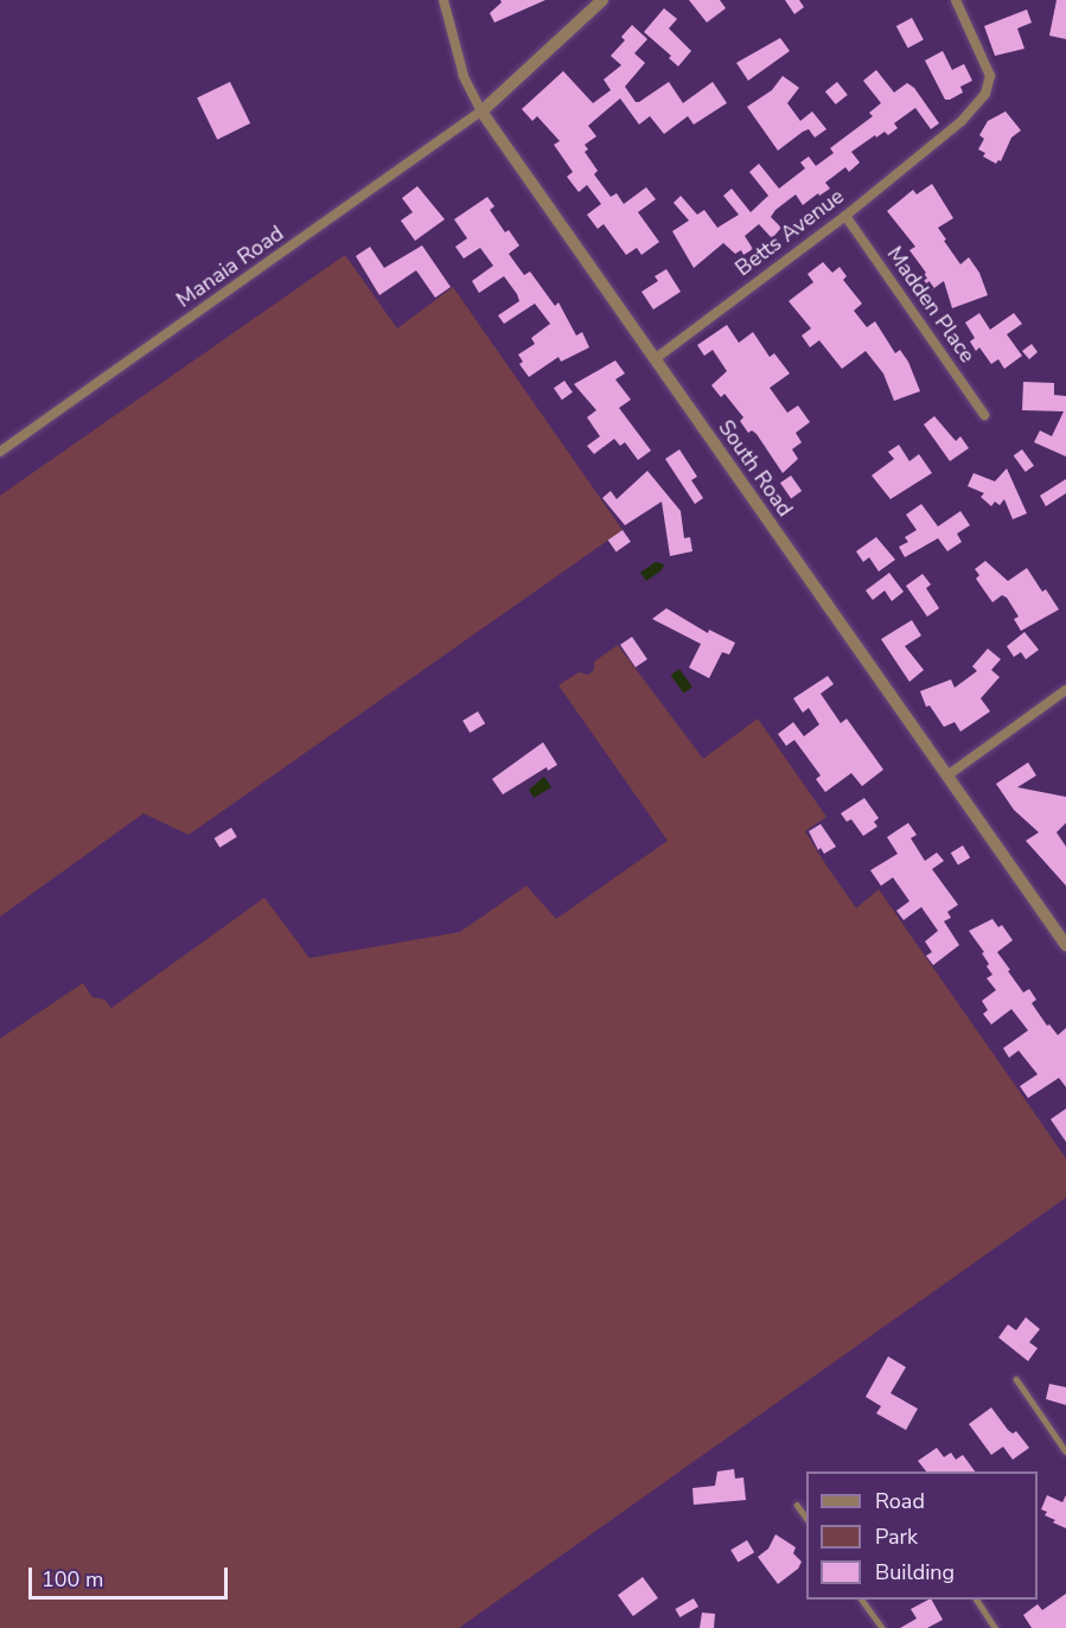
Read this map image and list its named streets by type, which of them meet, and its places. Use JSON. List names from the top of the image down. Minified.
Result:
{"streets":{"street":["Betts Avenue","Manaia Road","Madden Place","South Road"]},"crossings":[["Betts Avenue","Madden Place"],["Betts Avenue","South Road"],["Manaia Road","South Road"]],"legend":["Road","Park","Building"],"scale_bar":"100 m"}
